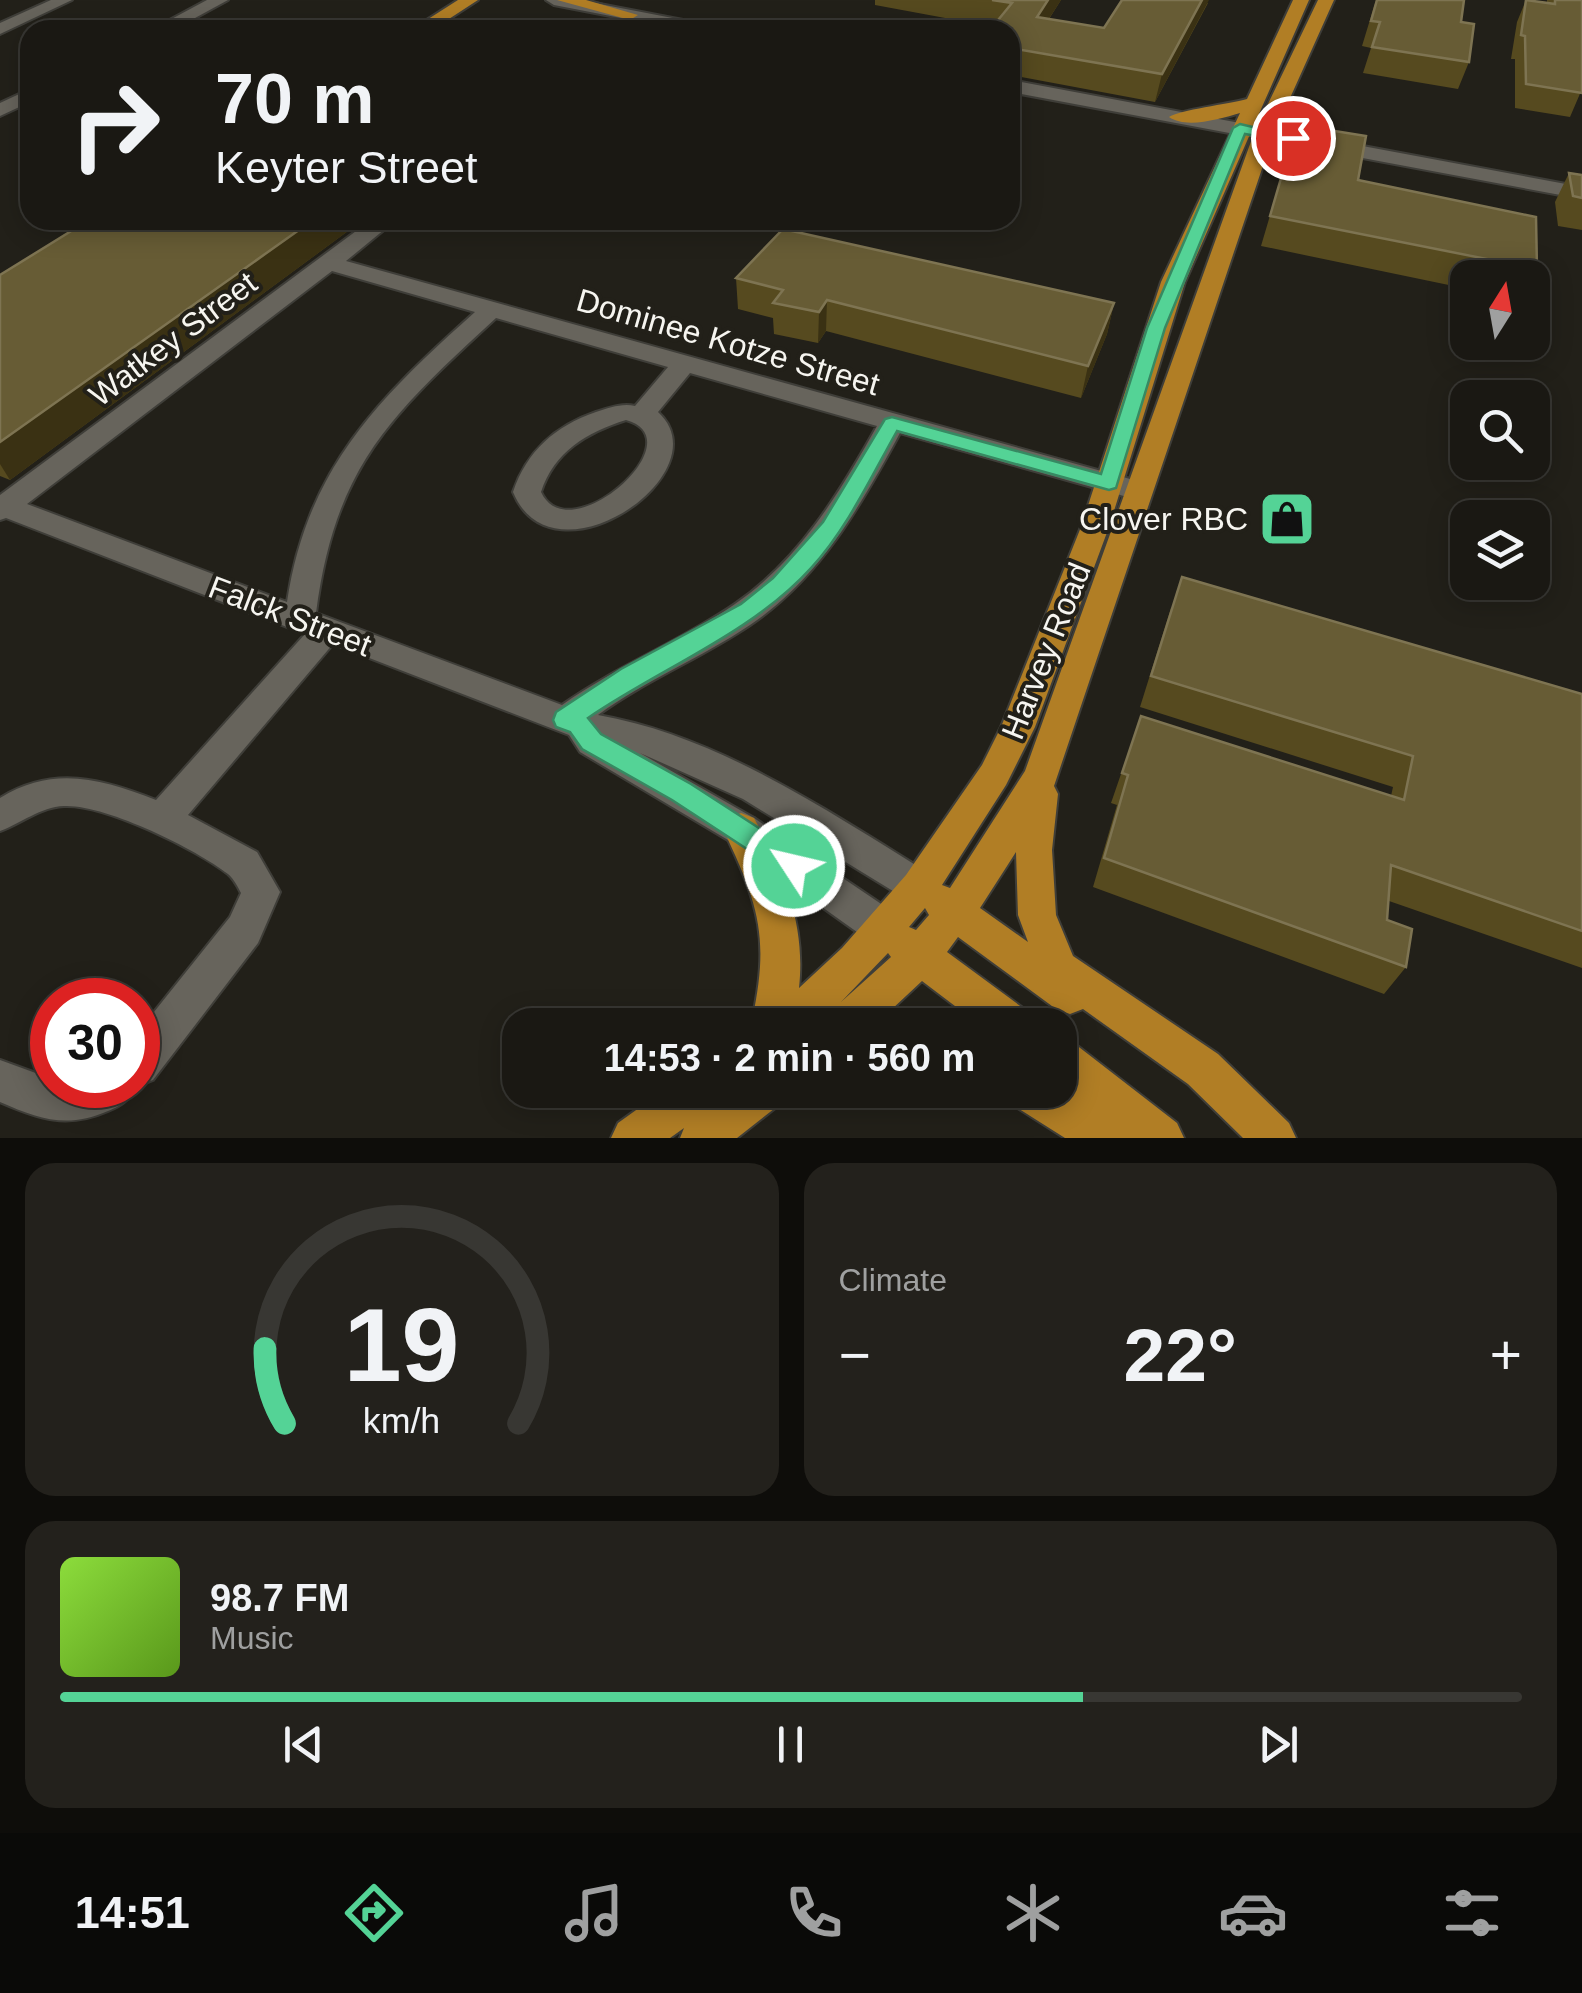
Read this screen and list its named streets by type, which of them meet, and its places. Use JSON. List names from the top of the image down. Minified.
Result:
{"streets":{"main road":["Falck Street","Harvey Road"],"street":["Watkey Street","Dominee Kotze Street"]},"crossings":[["Watkey Street","Dominee Kotze Street"],["Watkey Street","Falck Street"],["Dominee Kotze Street","Harvey Road"],["Falck Street","Harvey Road"]],"places":{"shop":["Clover RBC"]},"north":"top","page":{"turn":["70 m","Keyter Street"],"limit":"30","trip":"14:53 · 2 min · 560 m","tile":"Climate","heat":["−","22°","+"],"song":["98.7 FM","Music"],"tabs":"14:51","gauge":["19","km/h"]}}
